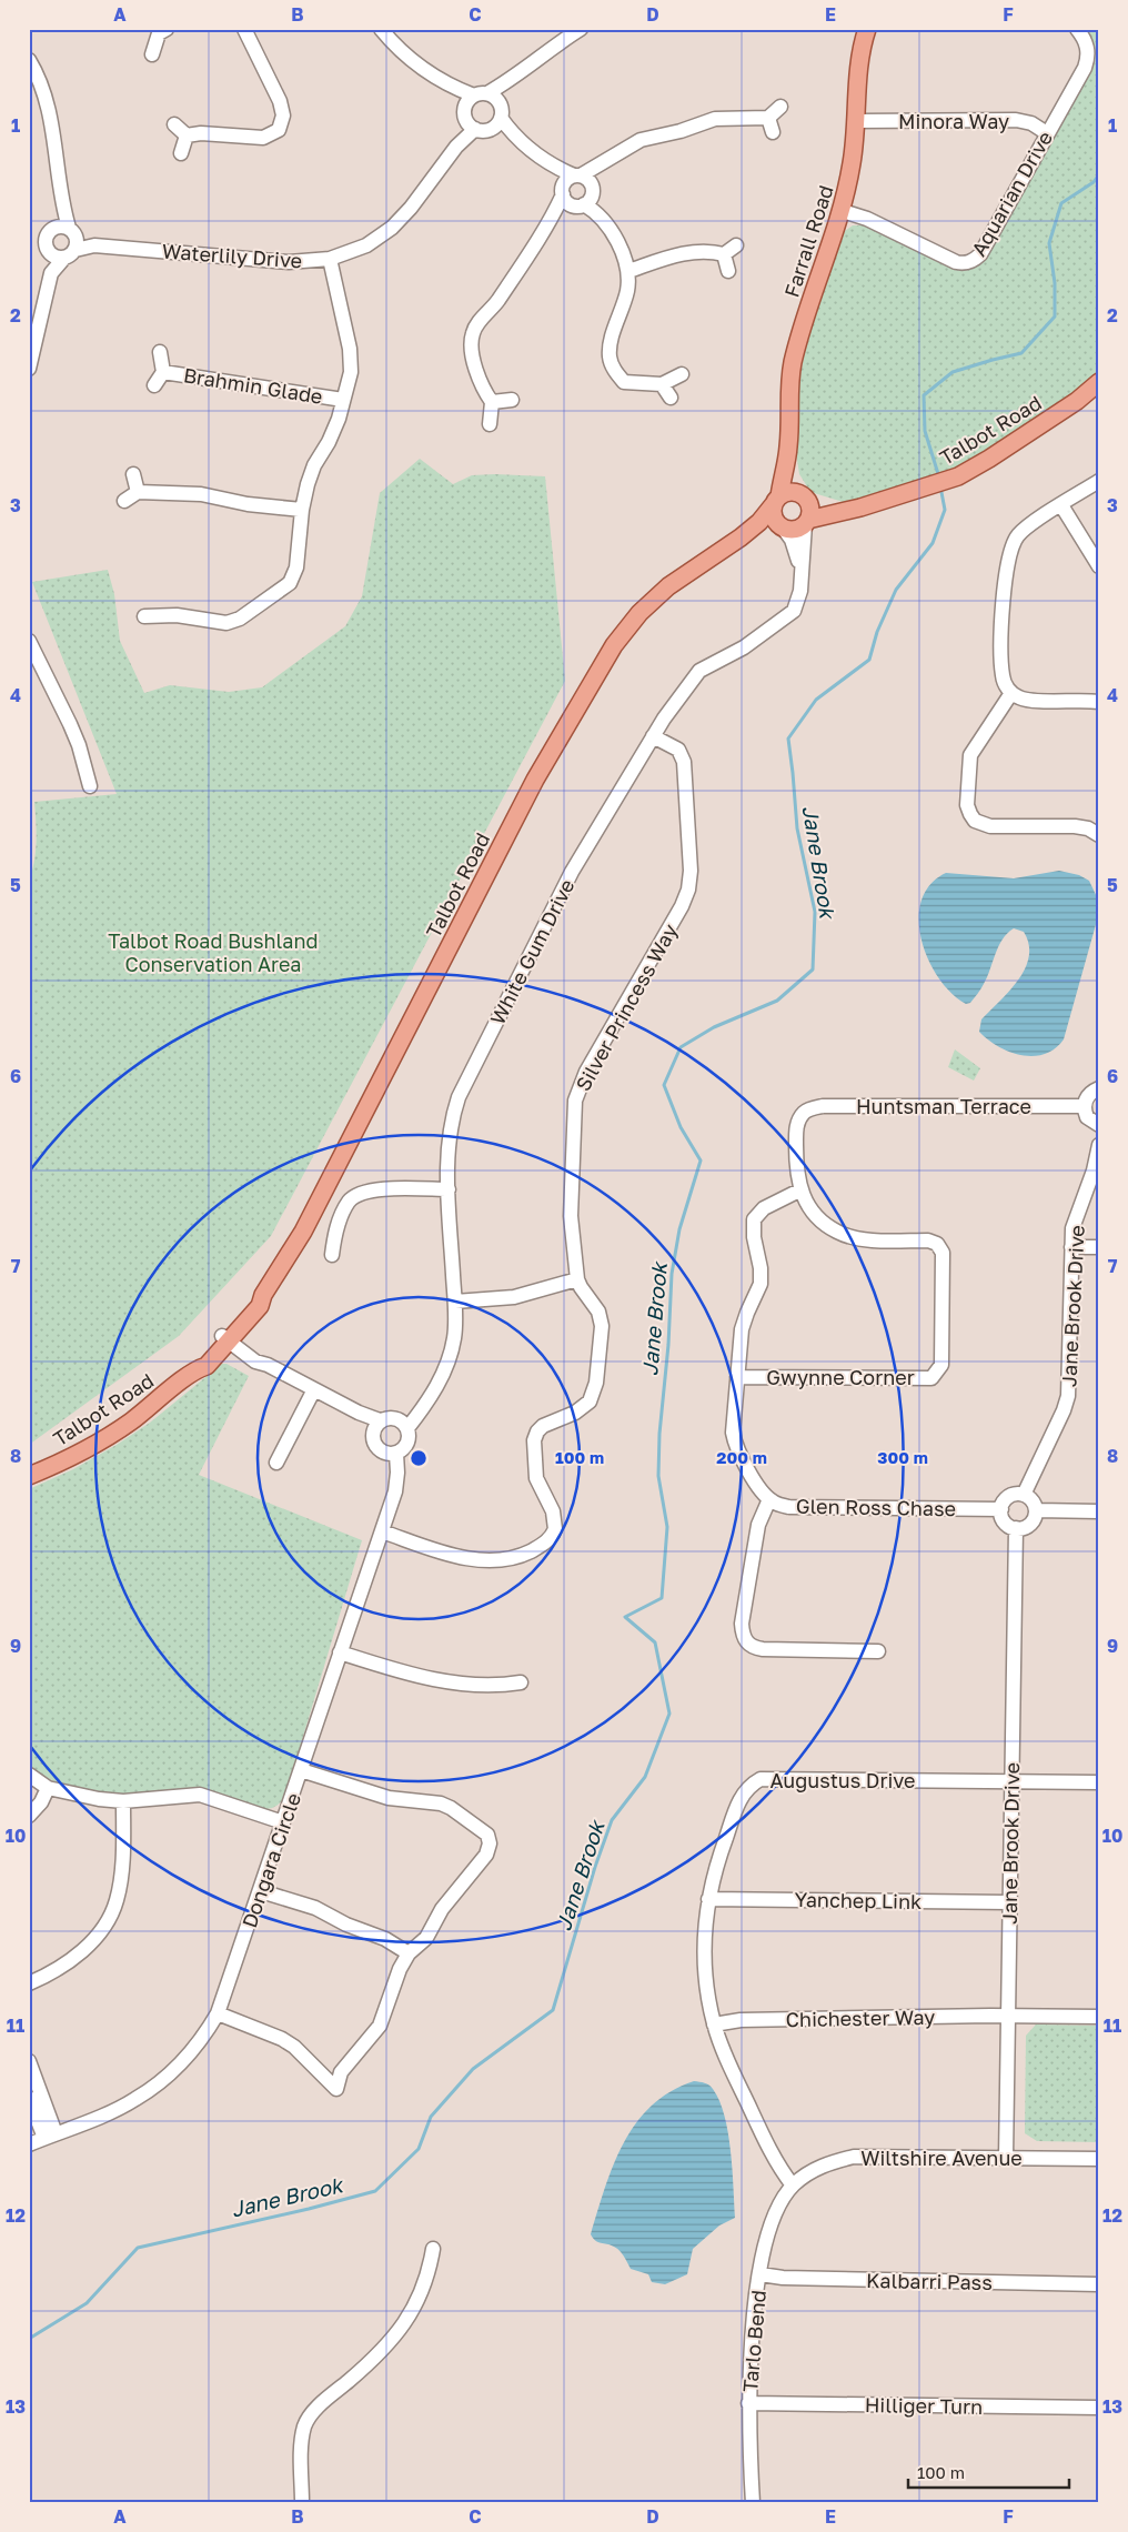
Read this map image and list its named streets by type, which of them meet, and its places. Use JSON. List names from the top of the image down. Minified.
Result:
{"streets":{"main road":["Farrall Road","Talbot Road"],"street":["Minora Way","Aquarian Drive","Waterlily Drive","Brahmin Glade","White Gum Drive","Silver Princess Way","Huntsman Terrace","Jane Brook Drive","Gwynne Corner","Glen Ross Chase","Augustus Drive","Dongara Circle","Yanchep Link","Chichester Way","Wiltshire Avenue","Kalbarri Pass","Tarlo Bend","Hilliger Turn"]},"crossings":[["Minora Way","Aquarian Drive"],["Minora Way","Farrall Road"],["Aquarian Drive","Farrall Road"],["Farrall Road","Talbot Road"],["Farrall Road","White Gum Drive"],["Talbot Road","White Gum Drive"],["White Gum Drive","Silver Princess Way"],["White Gum Drive","Dongara Circle"],["Silver Princess Way","Dongara Circle"],["Huntsman Terrace","Gwynne Corner"],["Jane Brook Drive","Glen Ross Chase"],["Jane Brook Drive","Augustus Drive"],["Jane Brook Drive","Yanchep Link"],["Jane Brook Drive","Chichester Way"],["Jane Brook Drive","Wiltshire Avenue"],["Gwynne Corner","Glen Ross Chase"],["Augustus Drive","Yanchep Link"],["Augustus Drive","Chichester Way"],["Augustus Drive","Wiltshire Avenue"],["Augustus Drive","Tarlo Bend"],["Wiltshire Avenue","Tarlo Bend"],["Kalbarri Pass","Tarlo Bend"],["Tarlo Bend","Hilliger Turn"]],"water":["Jane Brook"],"parks":["Talbot Road Bushland Conservation Area"],"scale_bar":"100 m","grid":{"columns":["A","B","C","D","E","F"],"rows":["1","2","3","4","5","6","7","8","9","10","11","12","13"]},"rings":["100 m","200 m","300 m"]}
